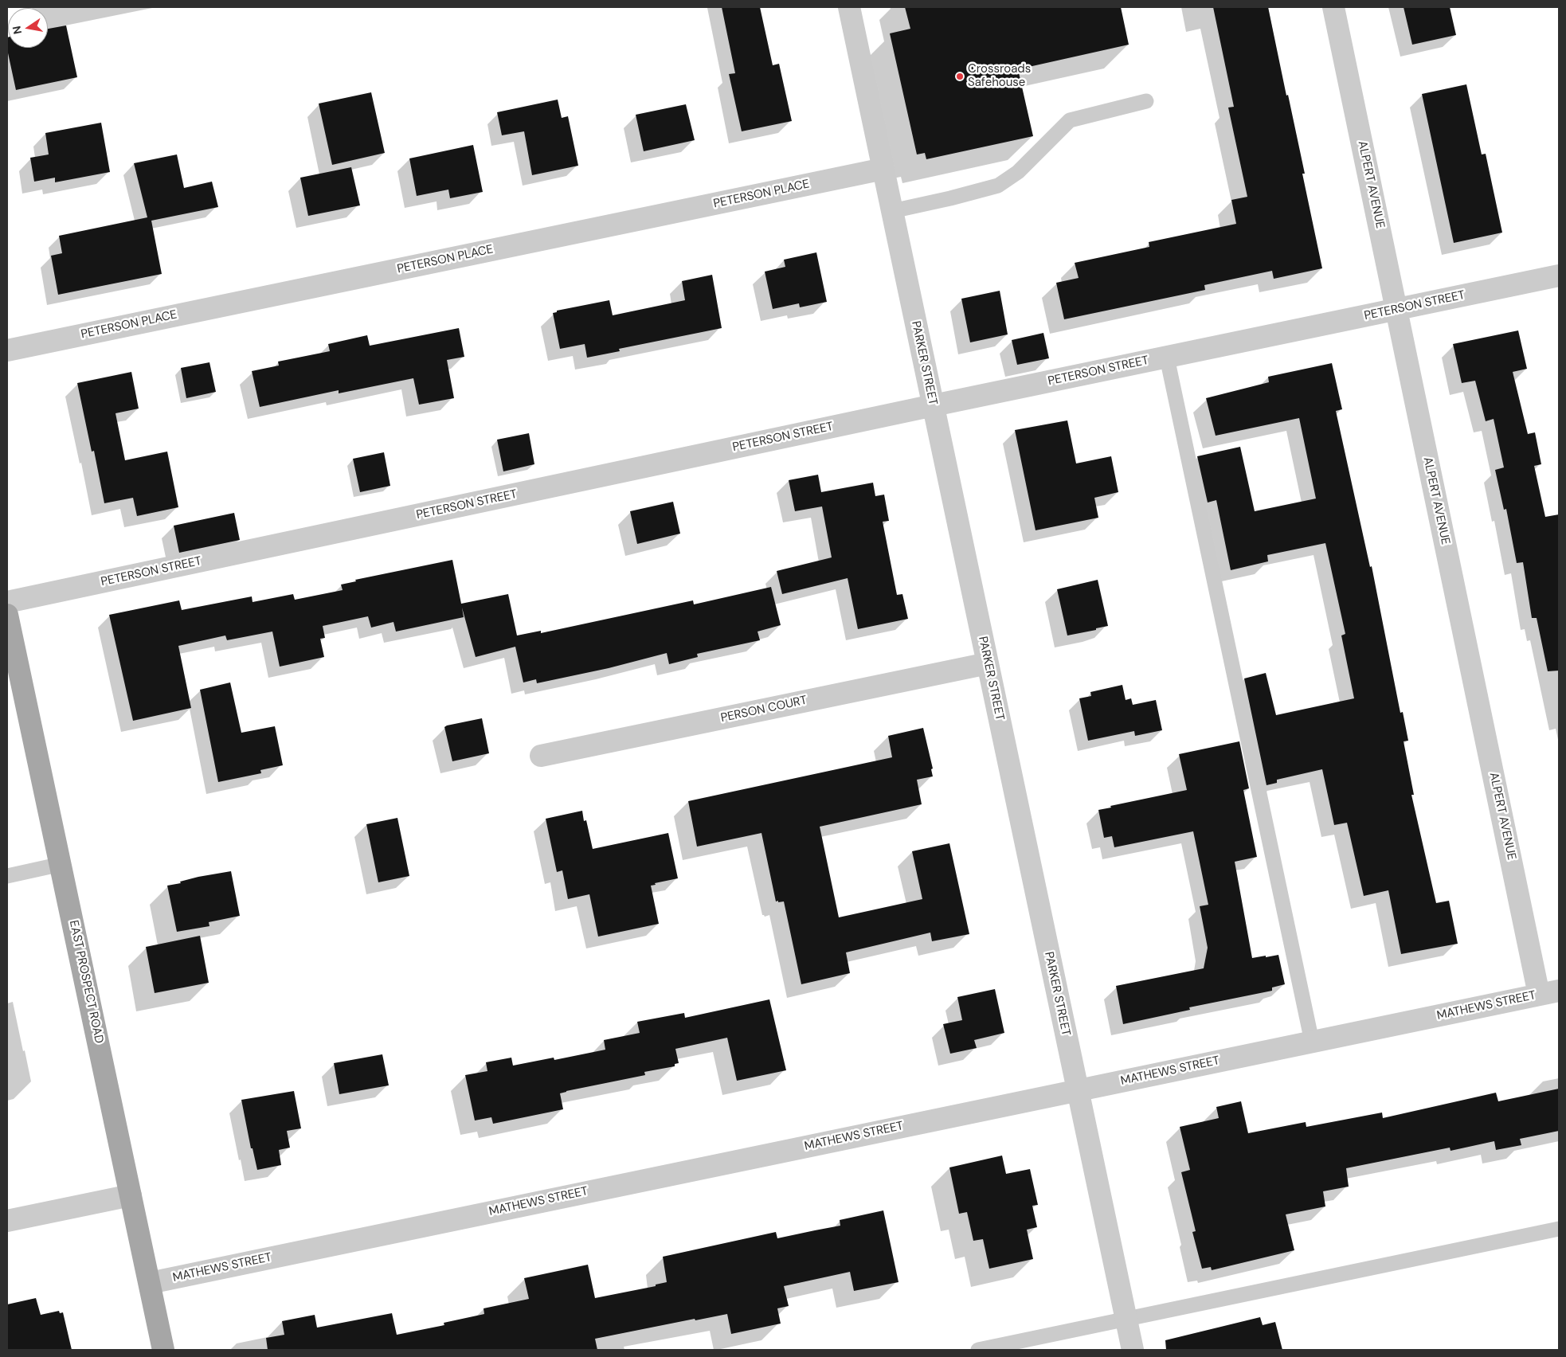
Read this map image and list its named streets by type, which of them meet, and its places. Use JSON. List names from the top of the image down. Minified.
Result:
{"streets":{"main road":["EAST PROSPECT ROAD"],"street":["ALPERT AVENUE","PETERSON PLACE","PETERSON STREET","PARKER STREET","PERSON COURT","MATHEWS STREET"]},"crossings":[["ALPERT AVENUE","PETERSON STREET"],["ALPERT AVENUE","MATHEWS STREET"],["PETERSON PLACE","PARKER STREET"],["PETERSON STREET","PARKER STREET"],["PARKER STREET","PERSON COURT"],["PARKER STREET","MATHEWS STREET"],["EAST PROSPECT ROAD","MATHEWS STREET"]],"places":["Crossroads Safehouse"],"north":"left"}
